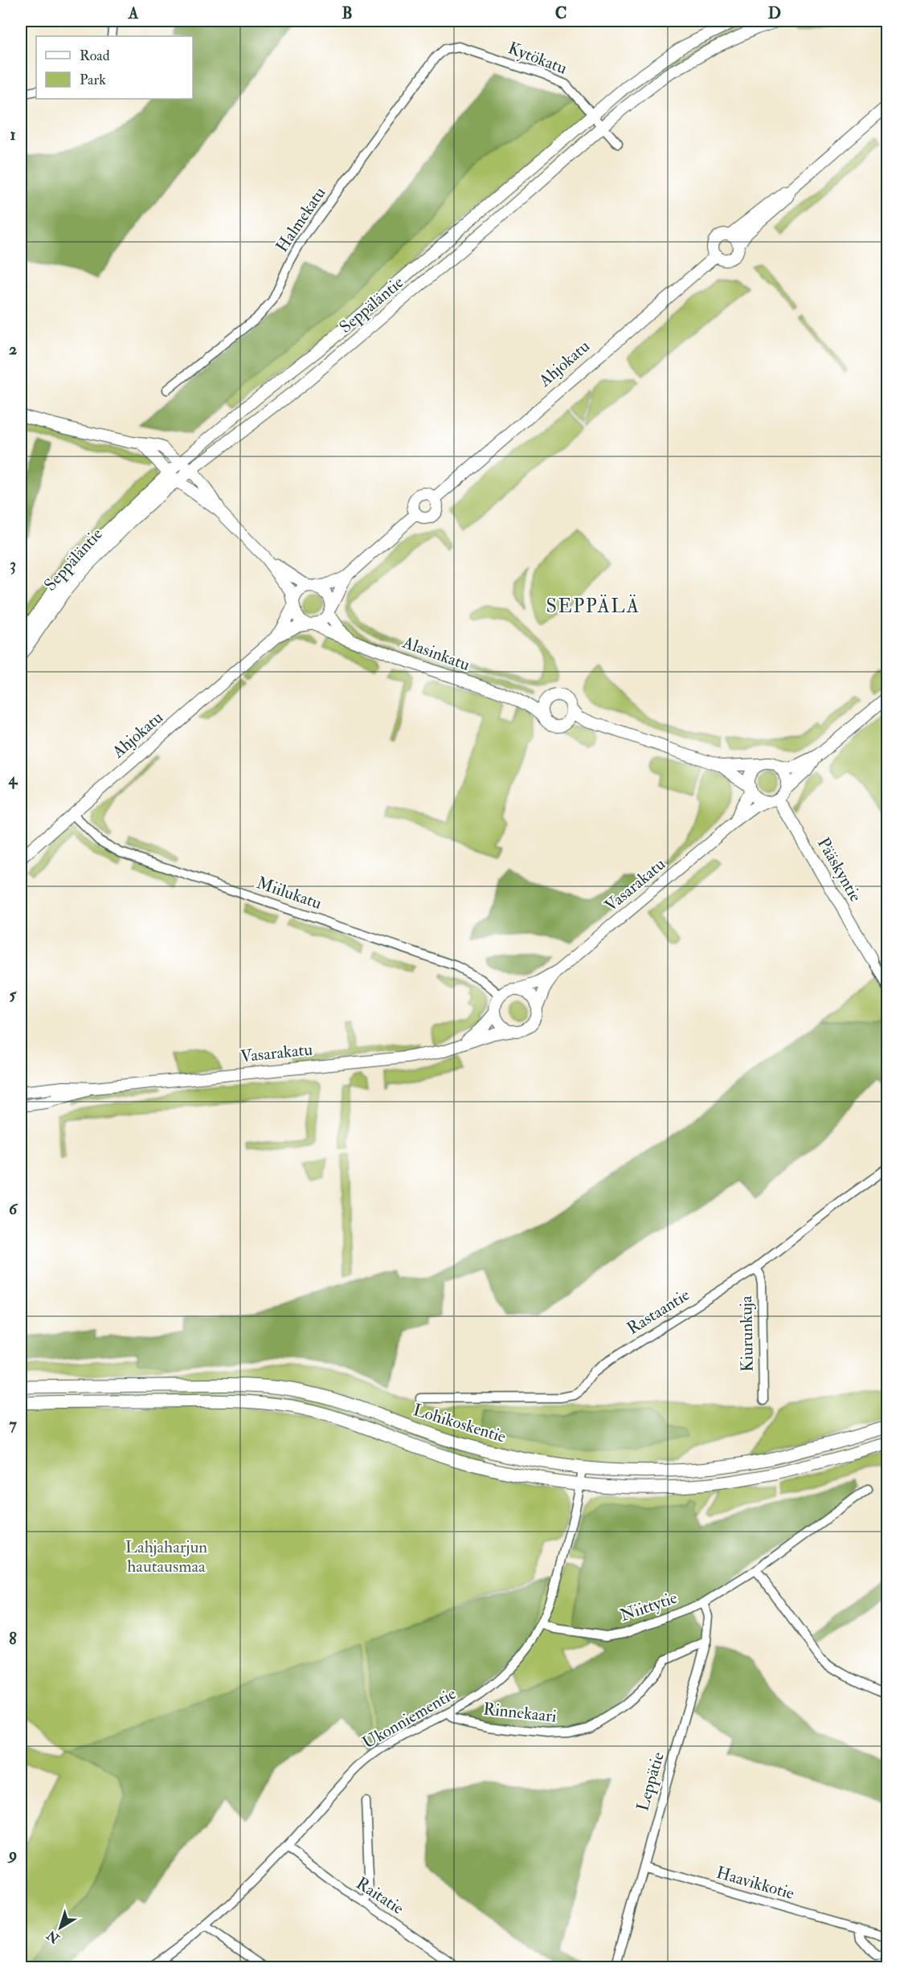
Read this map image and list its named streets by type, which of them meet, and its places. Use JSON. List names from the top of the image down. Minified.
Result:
{"streets":{"main road":["Lohikoskentie"],"street":["Kytökatu","Halmekatu","Seppäläntie","Ahjokatu","Alasinkatu","Pääskyntie","Vasarakatu","Miilukatu","Rastaantie","Kiurunkuja","Niittytie","Rinnekaari","Ukonniementie","Leppätie","Haavikkotie","Raitatie"]},"crossings":[["Kytökatu","Halmekatu"],["Kytökatu","Seppäläntie"],["Ahjokatu","Alasinkatu"],["Ahjokatu","Miilukatu"],["Pääskyntie","Vasarakatu"],["Vasarakatu","Miilukatu"],["Rastaantie","Kiurunkuja"],["Lohikoskentie","Ukonniementie"],["Niittytie","Ukonniementie"],["Niittytie","Leppätie"],["Rinnekaari","Ukonniementie"],["Rinnekaari","Leppätie"],["Ukonniementie","Raitatie"],["Leppätie","Haavikkotie"]],"districts":["SEPPÄLÄ"],"parks":["Lahjaharjun hautausmaa"],"legend":["Road","Park"],"north":"bottom left","grid":{"columns":["A","B","C","D"],"rows":["1","2","3","4","5","6","7","8","9"]}}
